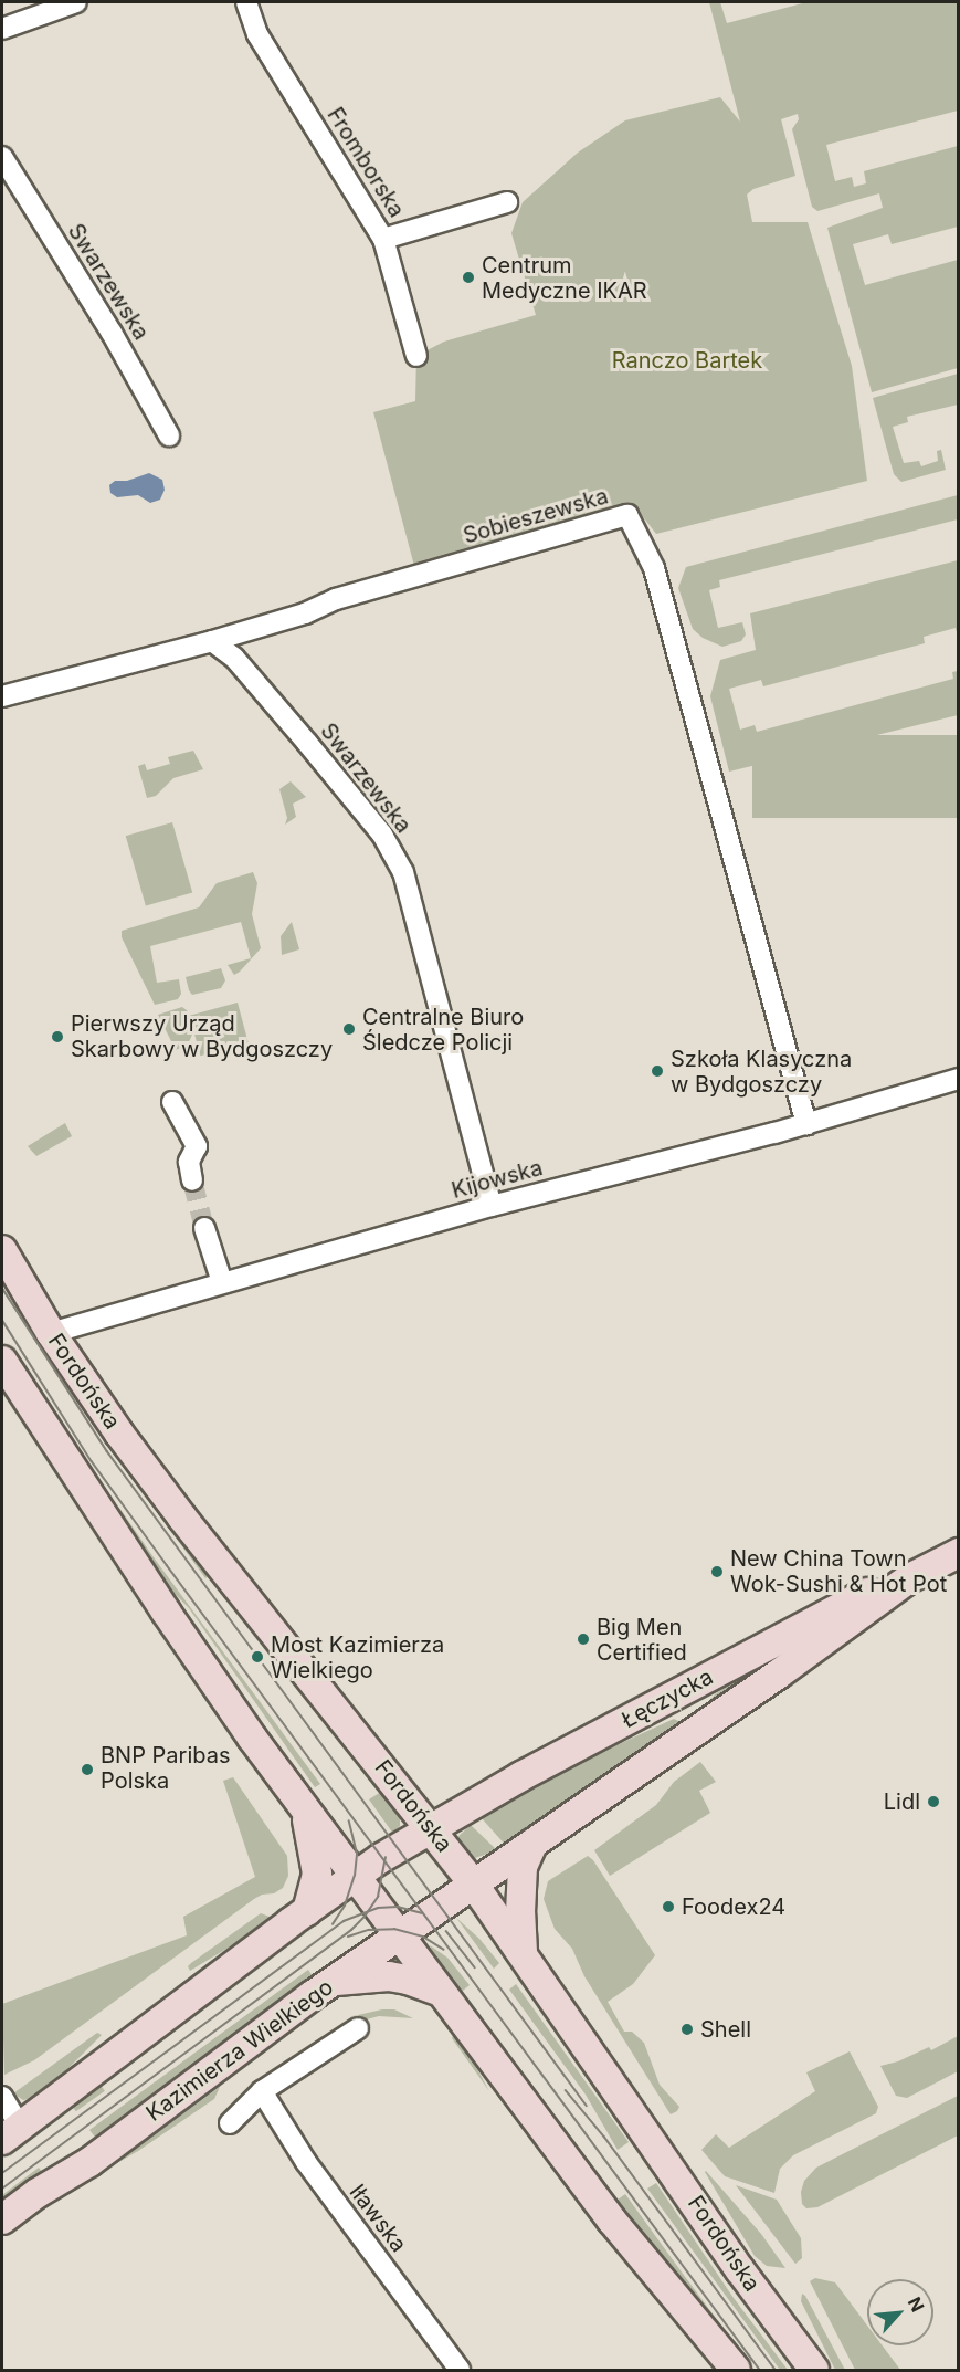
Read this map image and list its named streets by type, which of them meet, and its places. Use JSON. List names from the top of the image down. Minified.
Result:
{"streets":{"main road":["Fordońska","Łęczycka","Kazimierza Wielkiego"],"street":["Fromborska","Swarzewska","Sobieszewska","Kijowska","Iławska"]},"crossings":[["Swarzewska","Sobieszewska"],["Swarzewska","Kijowska"],["Sobieszewska","Kijowska"],["Kijowska","Fordońska"],["Fordońska","Łęczycka"],["Fordońska","Kazimierza Wielkiego"],["Łęczycka","Kazimierza Wielkiego"]],"parks":["Ranczo Bartek"],"places":["Centrum Medyczne IKAR","Centralne Biuro Śledcze Policji","Pierwszy Urząd Skarbowy w Bydgoszczy","Szkoła Klasyczna w Bydgoszczy","New China Town Wok-Sushi & Hot Pot","Big Men Certified","Most Kazimierza Wielkiego","BNP Paribas Polska","Lidl","Foodex24","Shell"],"north":"top right"}
